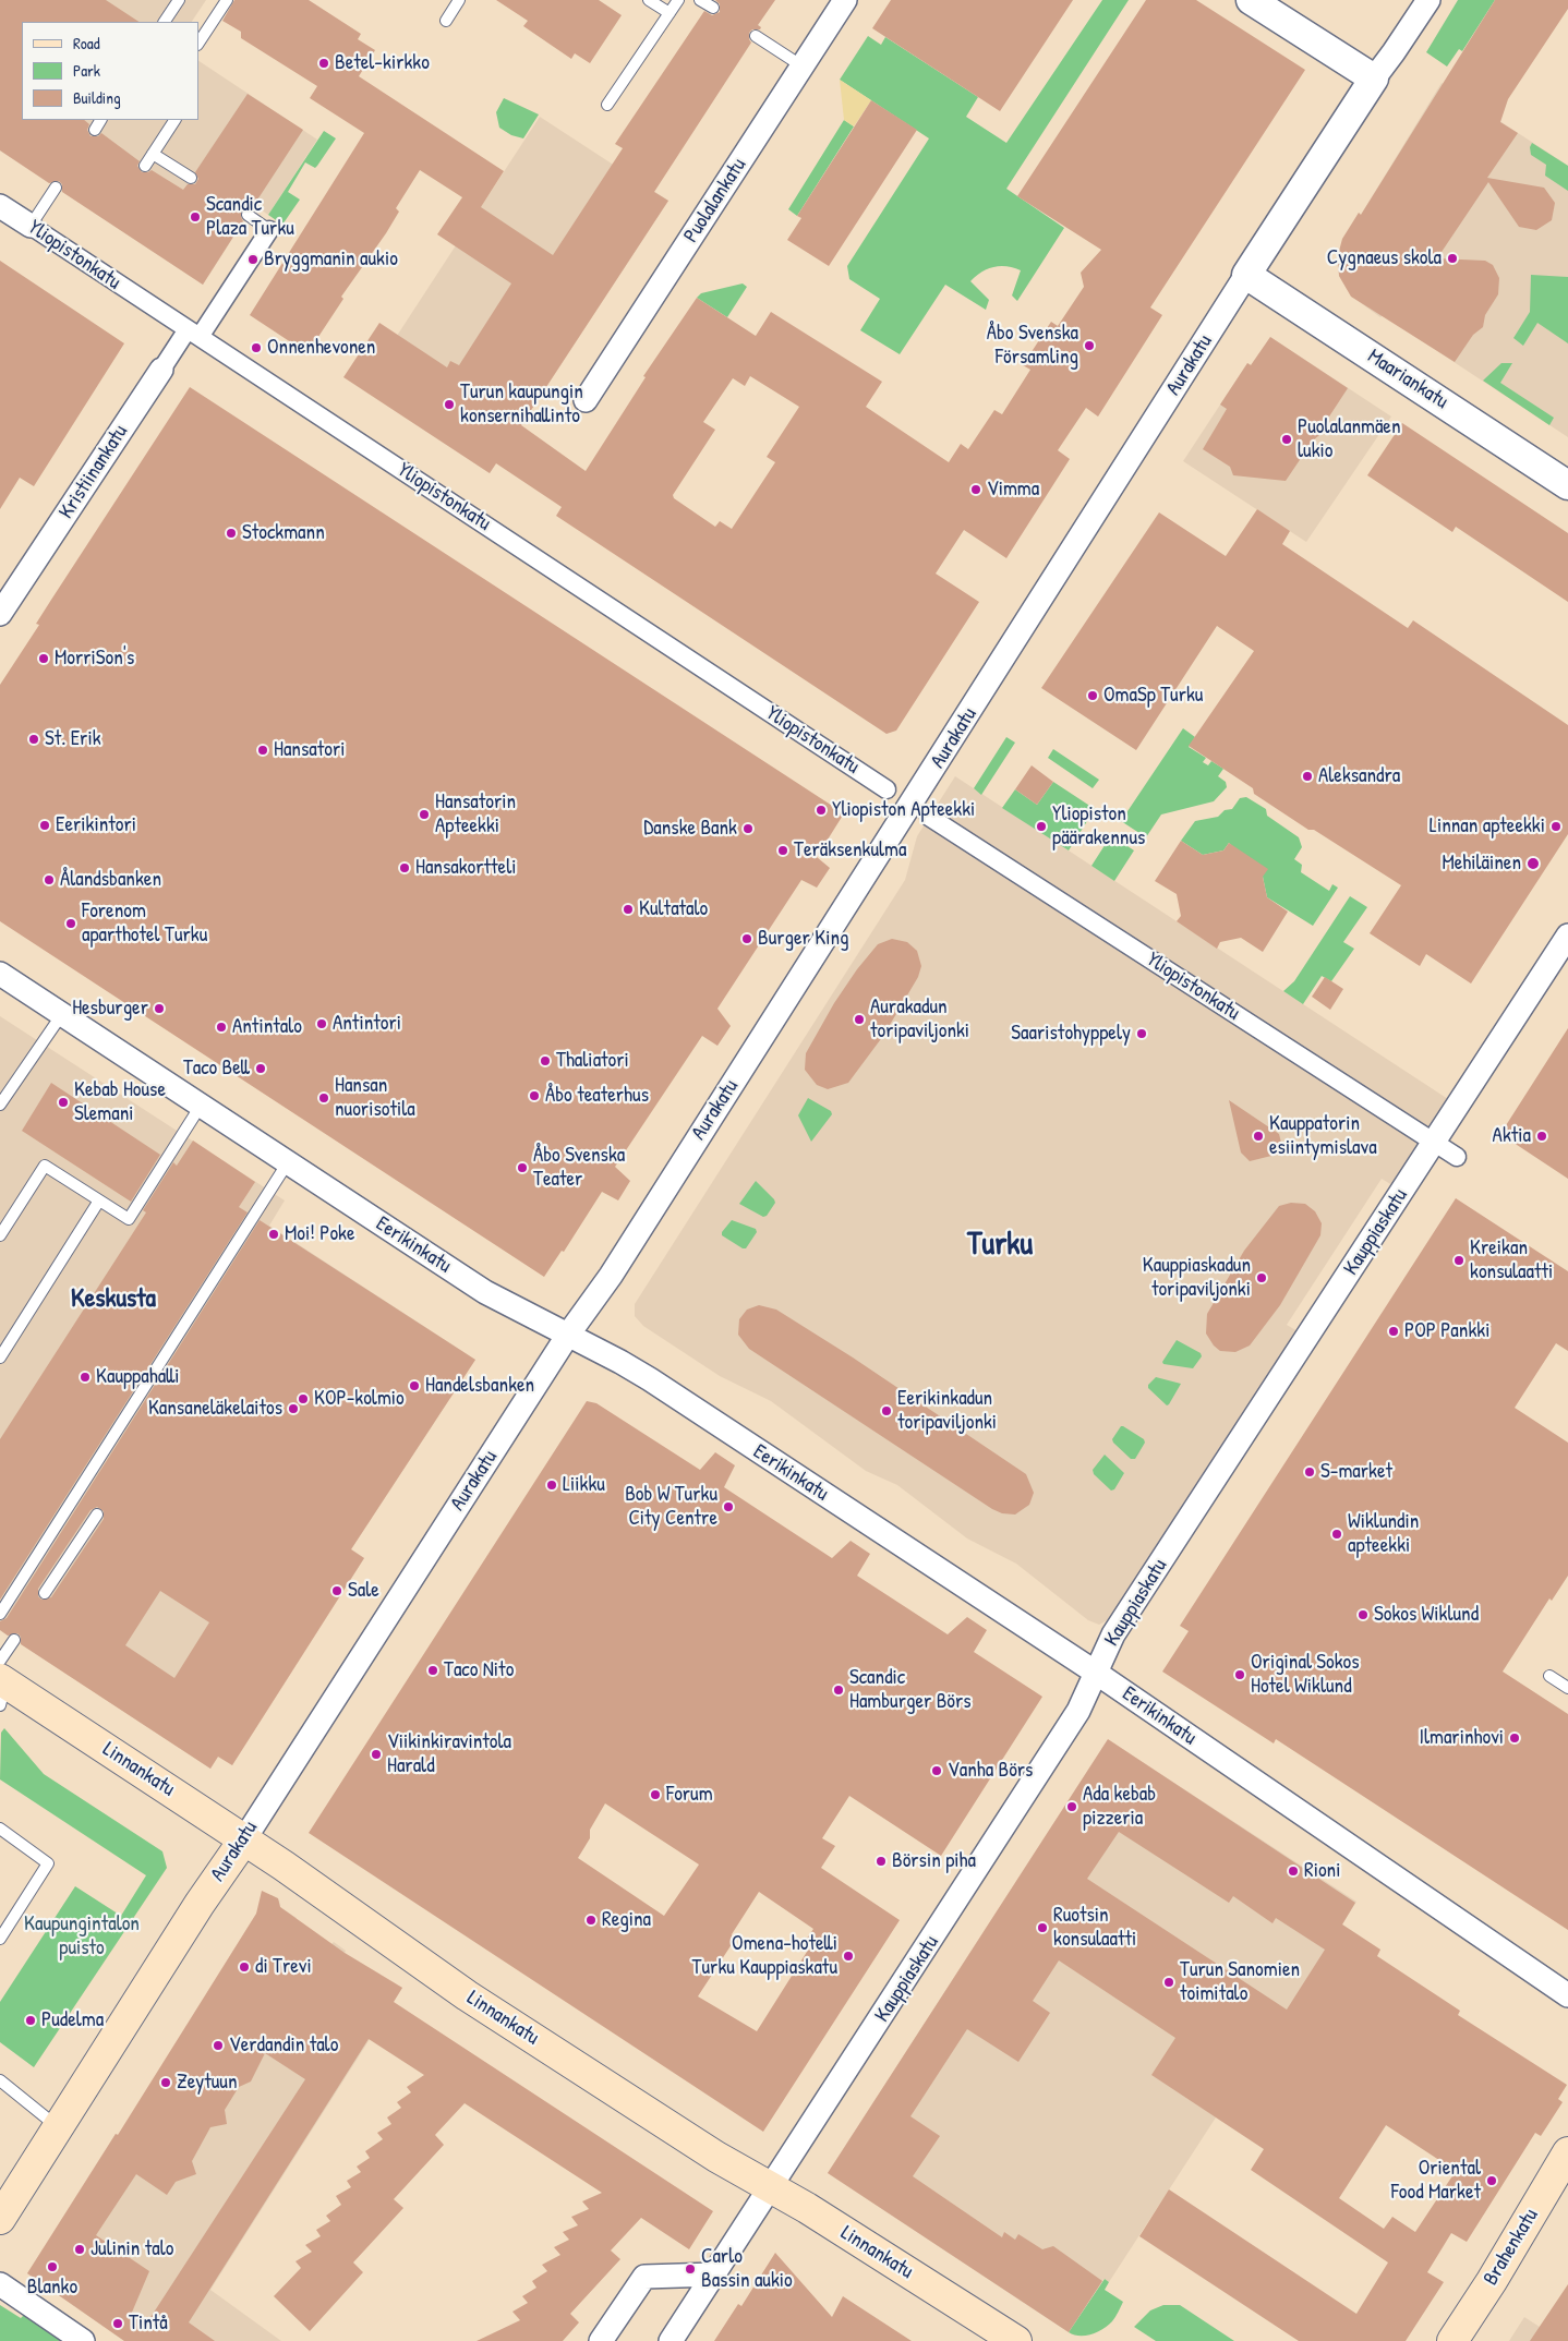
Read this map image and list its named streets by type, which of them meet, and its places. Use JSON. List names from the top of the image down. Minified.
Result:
{"streets":{"main road":["Aurakatu","Linnankatu","Brahenkatu"],"street":["Puolalankatu","Yliopistonkatu","Maariankatu","Kristiinankatu","Kauppiaskatu","Eerikinkatu"]},"crossings":[["Yliopistonkatu","Kristiinankatu"],["Yliopistonkatu","Kauppiaskatu"],["Aurakatu","Maariankatu"],["Aurakatu","Eerikinkatu"],["Aurakatu","Linnankatu"],["Kauppiaskatu","Eerikinkatu"],["Kauppiaskatu","Linnankatu"]],"districts":["Turku","Keskusta"],"parks":["Kaupungintalon puisto"],"places":["Betel-kirkko","Scandic Plaza Turku","Cygnaeus skola","Bryggmanin aukio","Åbo Svenska Församling","Onnenhevonen","Turun kaupungin konsernihallinto","Puolalanmäen lukio","Vimma","Stockmann","MorriSon's","OmaSp Turku","St. Erik","Hansatori","Aleksandra","Yliopiston Apteekki","Hansatorin Apteekki","Eerikintori","Yliopiston päärakennus","Linnan apteekki","Danske Bank","Teräksenkulma","Mehiläinen","Hansakortteli","Ålandsbanken","Kultatalo","Forenom aparthotel Turku","Burger King","Hesburger","Aurakadun toripaviljonki","Antintori","Antintalo","Saaristohyppely","Thaliatori","Taco Bell","Åbo teaterhus","Hansan nuorisotila","Kebab House Slemani","Kauppatorin esiintymislava","Aktia","Åbo Svenska Teater","Moi! Poke","Kreikan konsulaatti","Kauppiaskadun toripaviljonki","POP Pankki","Kauppahalli","Handelsbanken","KOP-kolmio","Kansaneläkelaitos","Eerikinkadun toripaviljonki","S-market","Liikku","Bob W Turku City Centre","Wiklundin apteekki","Sale","Sokos Wiklund","Taco Nito","Original Sokos Hotel Wiklund","Scandic Hamburger Börs","Ilmarinhovi","Viikinkiravintola Harald","Vanha Börs","Forum","Ada kebab pizzeria","Börsin piha","Rioni","Regina","Ruotsin konsulaatti","Omena-hotelli Turku Kauppiaskatu","di Trevi","Turun Sanomien toimitalo","Pudelma","Verdandin talo","Zeytuun","Oriental Food Market","Julinin talo","Blanko","Carlo Bassin aukio","Tintå"],"legend":["Road","Park","Building"]}
